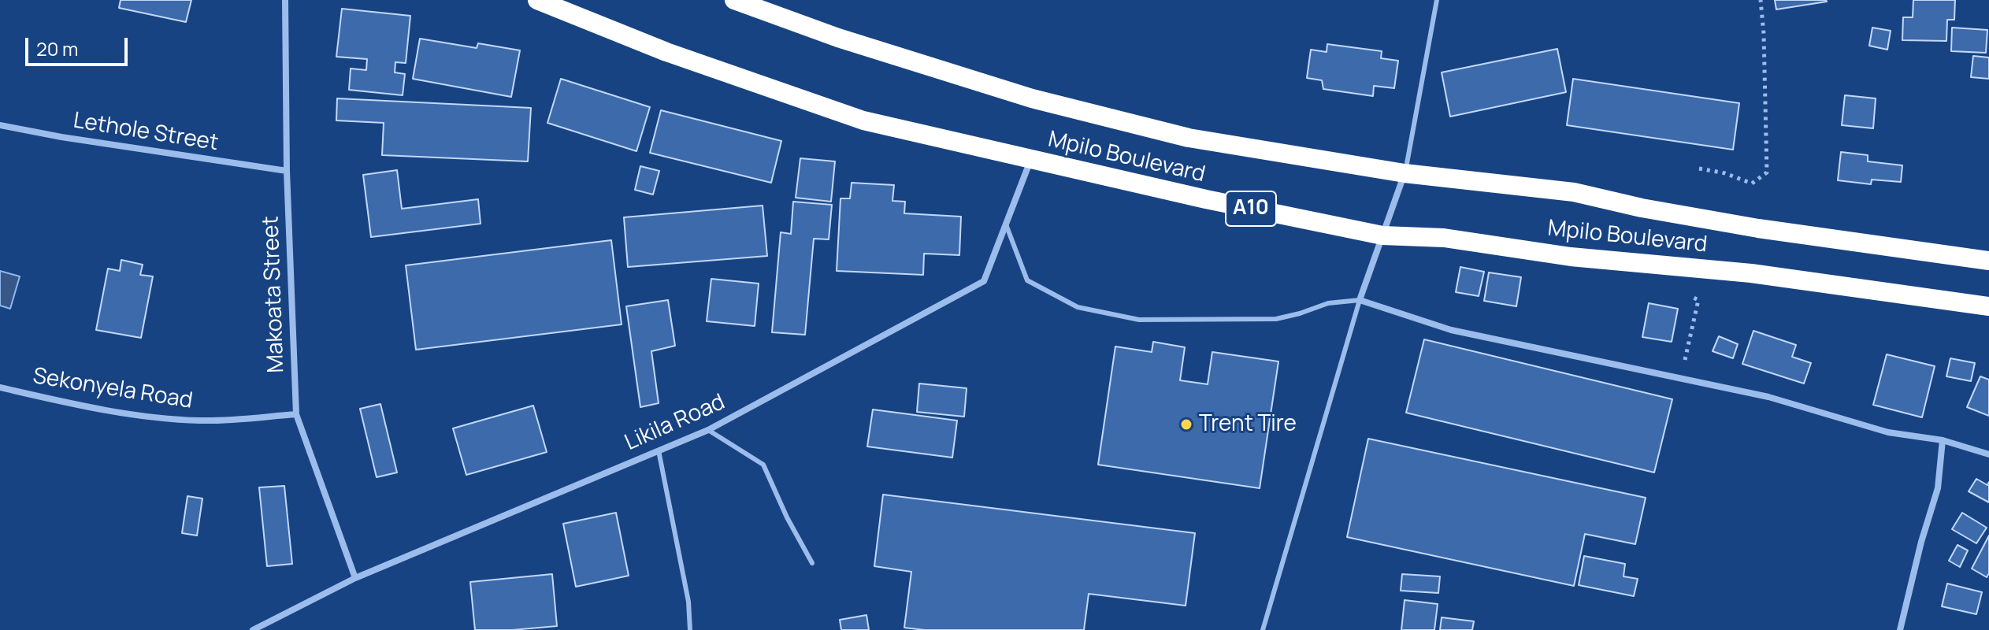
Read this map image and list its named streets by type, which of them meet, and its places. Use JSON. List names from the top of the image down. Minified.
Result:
{"streets":{"highway":["Mpilo Boulevard","A10"],"street":["Lethole Street","Makoata Street","Sekonyela Road","Likila Road"]},"crossings":[["Lethole Street","Makoata Street"],["Mpilo Boulevard","Likila Road"],["Makoata Street","Sekonyela Road"],["Makoata Street","Likila Road"]],"places":["Trent Tire"],"scale_bar":"20 m"}
